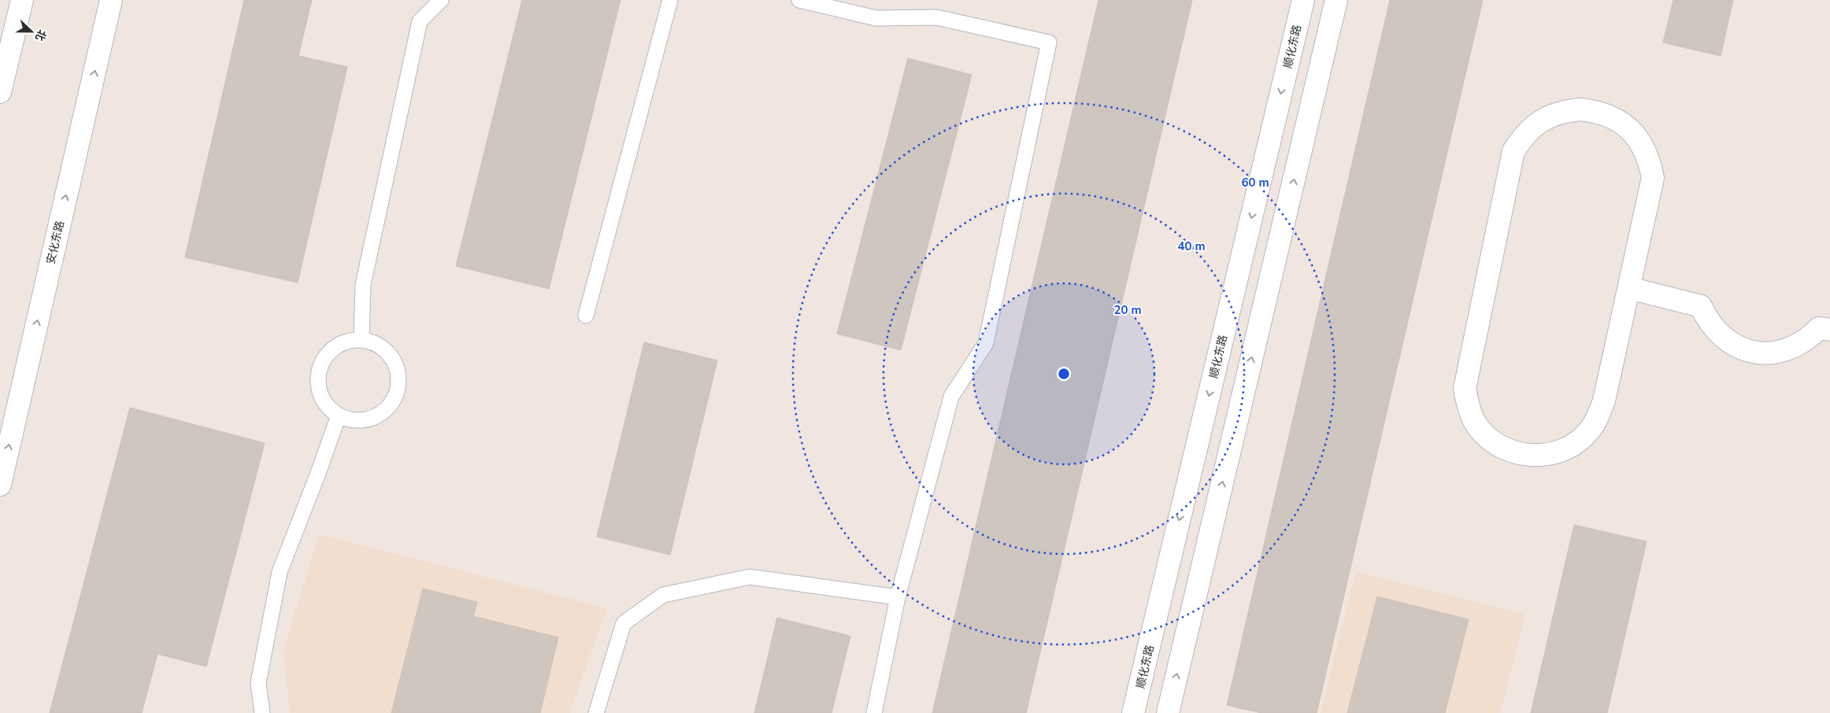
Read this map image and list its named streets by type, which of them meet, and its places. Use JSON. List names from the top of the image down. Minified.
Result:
{"streets":{"street":["顺化东路","安化东路"]},"one_way":["安化东路"],"north":"right","rings":["60 m","40 m","20 m"]}
